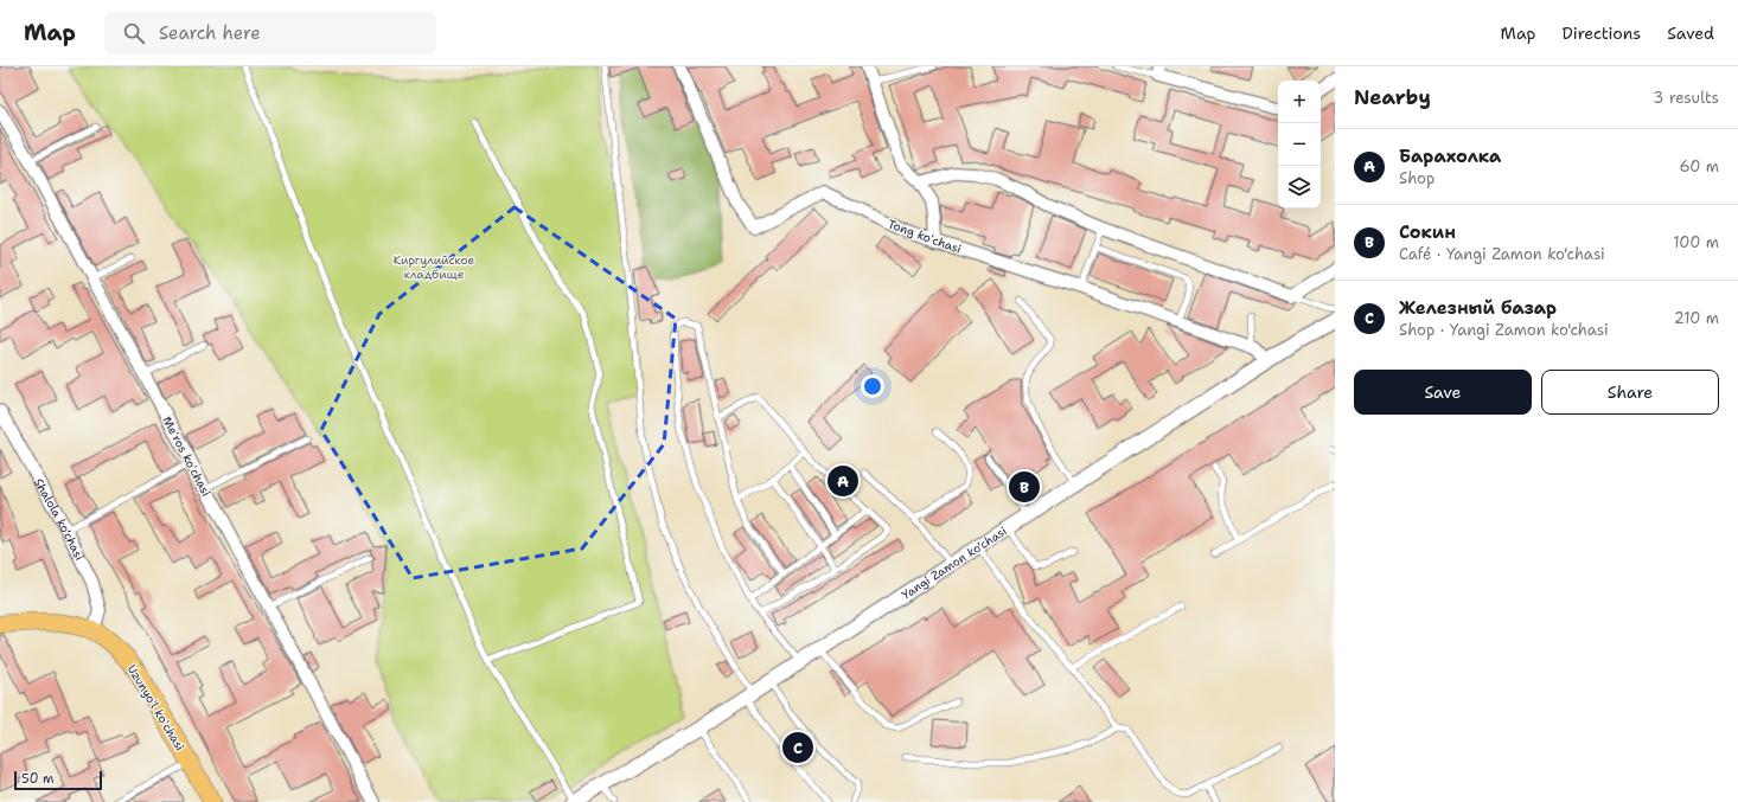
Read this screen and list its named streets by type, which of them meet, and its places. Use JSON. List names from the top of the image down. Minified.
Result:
{"streets":{"main road":["Uzunyoʻl koʻchasi"],"street":["Tong koʻchasi","Meʻros koʻchasi","Shalola ko'chasi","Yangi Zamon ko'chasi"]},"crossings":[["Tong koʻchasi","Yangi Zamon ko'chasi"],["Shalola ko'chasi","Uzunyoʻl koʻchasi"]],"parks":["Киргулийское кладбище"],"scale_bar":"50 m","page":{"header":"Map","search":"Search here","nav":["Map","Directions","Saved"],"heading":["Nearby","3 results"],"map_buttons":["+","−"],"list":[{"mark":"A","name":"Барахолка","note":"Shop","value":"60 m"},{"mark":"B","name":"Сокин","note":"Café · Yangi Zamon ko'chasi","value":"100 m"},{"mark":"C","name":"Железный базар","note":"Shop · Yangi Zamon ko'chasi","value":"210 m"}],"buttons":["Save","Share"],"pins":["A","B","C"],"scale":"50 m"}}
